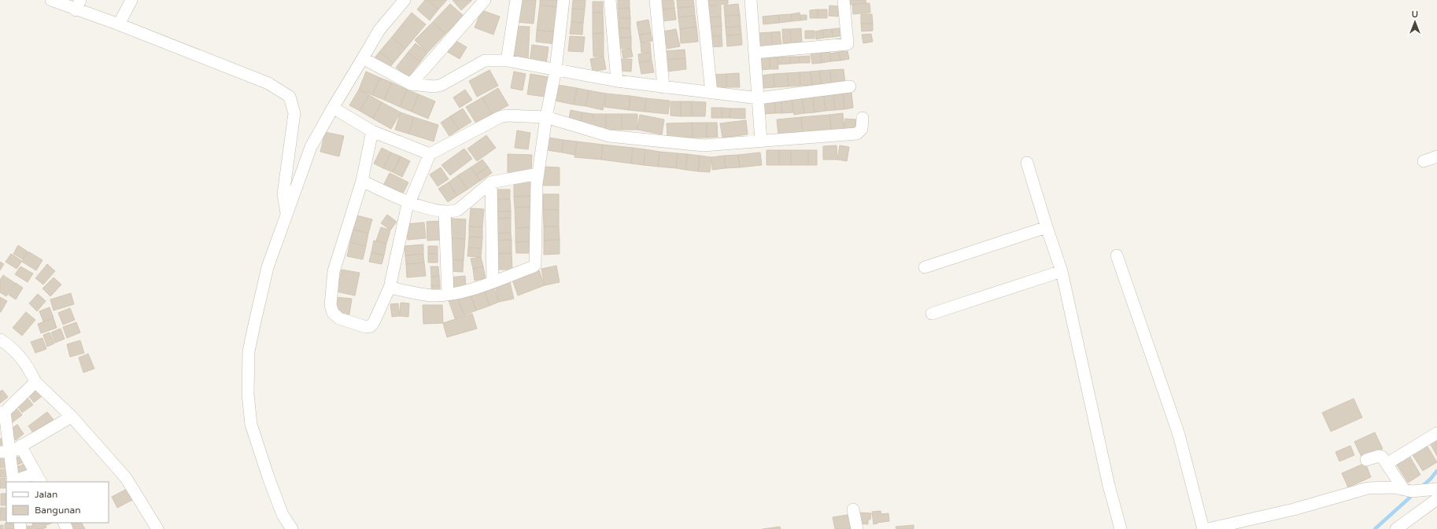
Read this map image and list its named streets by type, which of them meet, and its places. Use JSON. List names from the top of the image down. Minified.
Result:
{"legend":["Jalan","Bangunan"],"north":"top"}
